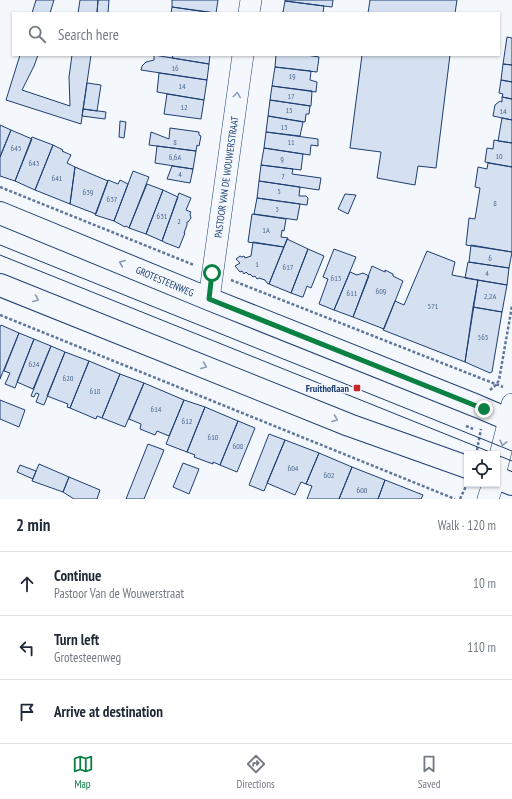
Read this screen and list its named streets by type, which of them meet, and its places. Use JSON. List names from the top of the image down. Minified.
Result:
{"streets":{"main road":["GROTESTEENWEG"],"street":["PASTOOR VAN DE WOUWERSTRAAT"]},"crossings":[["PASTOOR VAN DE WOUWERSTRAAT","GROTESTEENWEG"]],"one_way":["PASTOOR VAN DE WOUWERSTRAAT"],"places":{"transit":["Fruithoflaan"]},"house_numbers":["16","19","14","17","12","15","14","13","8","11","645","10","6,6A","9","643","4","7","641","5","639","637","8","3","631","2","1A","6","1","617","4","613","609","611","2,2A","571","565","624","620","618","614","612","610","608","604","602","600"],"page":{"search":"Search here","heading":["2 min","Walk · 120 m"],"list":[["Continue","Pastoor Van de Wouwerstraat","10 m"],["Turn left","Grotesteenweg","110 m"],"Arrive at destination"],"nav":["Map","Directions","Saved"]}}
